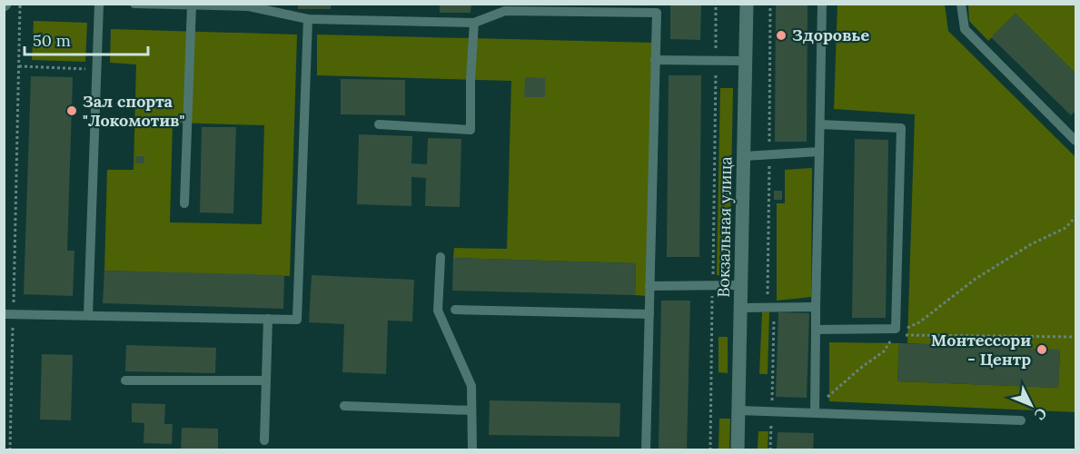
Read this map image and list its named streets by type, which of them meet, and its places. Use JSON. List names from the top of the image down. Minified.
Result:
{"streets":{"main road":["Вокзальная улица"]},"places":["Здоровье","Зал спорта \"Локомотив\"","Монтессори - Центр"],"scale_bar":"50 m","north":"bottom right"}
